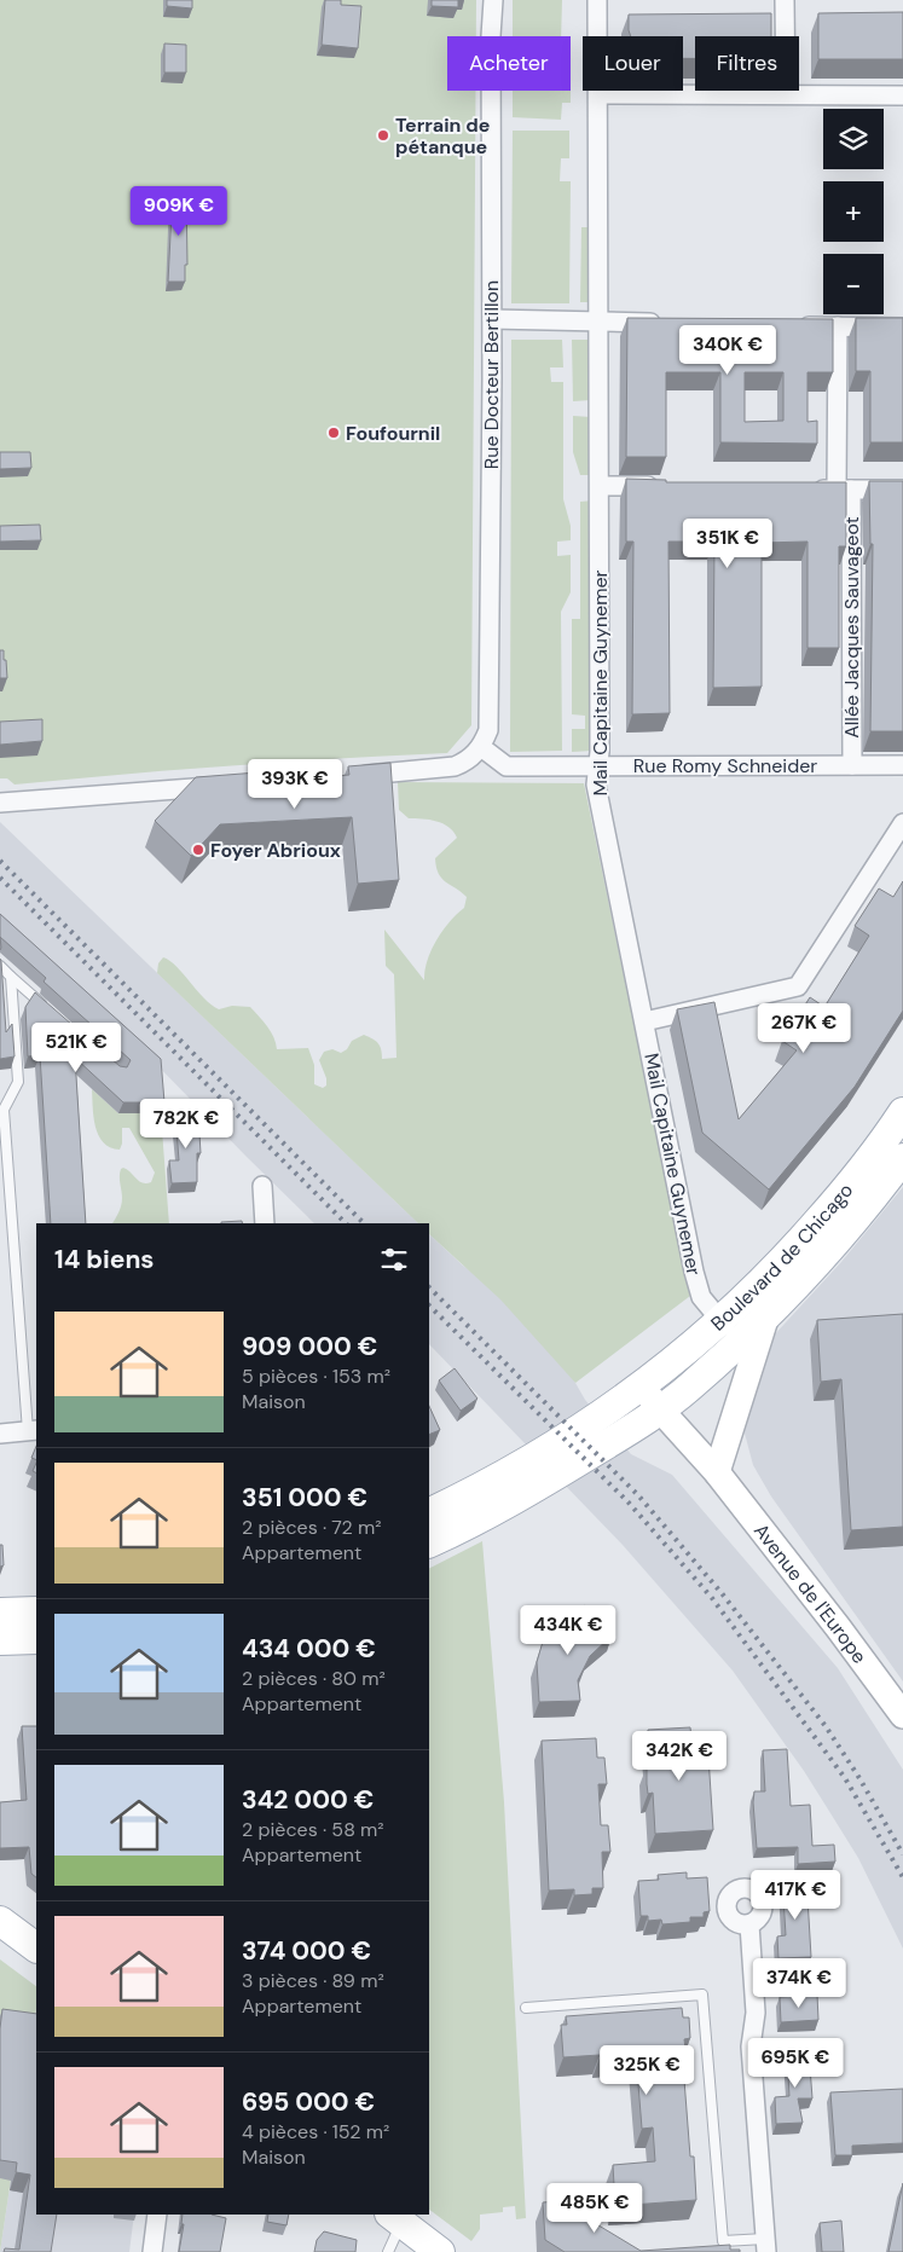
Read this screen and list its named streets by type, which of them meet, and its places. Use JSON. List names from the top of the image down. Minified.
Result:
{"streets":{"main road":["Boulevard de Chicago","Avenue de l'Europe"],"street":["Rue Docteur Bertillon","Allée Jacques Sauvageot","Mail Capitaine Guynemer","Rue Romy Schneider"]},"crossings":[["Rue Docteur Bertillon","Rue Romy Schneider"],["Allée Jacques Sauvageot","Rue Romy Schneider"],["Mail Capitaine Guynemer","Rue Romy Schneider"],["Mail Capitaine Guynemer","Boulevard de Chicago"],["Boulevard de Chicago","Avenue de l'Europe"]],"places":["Terrain de pétanque","Foufournil","Foyer Abrioux"],"page":{"chip":["Acheter","Louer","Filtres"],"map_buttons":["+","−"],"price":["909K €","340K €","351K €","393K €","267K €","521K €","782K €","434K €","342K €","417K €","374K €","695K €","325K €","485K €"],"heading":"14 biens","list":[{"name":"909 000 €","note":"5 pièces · 153 m² · Maison"},{"name":"351 000 €","note":"2 pièces · 72 m² · Appartement"},{"name":"434 000 €","note":"2 pièces · 80 m² · Appartement"},{"name":"342 000 €","note":"2 pièces · 58 m² · Appartement"},{"name":"374 000 €","note":"3 pièces · 89 m² · Appartement"},{"name":"695 000 €","note":"4 pièces · 152 m² · Maison"}]}}
